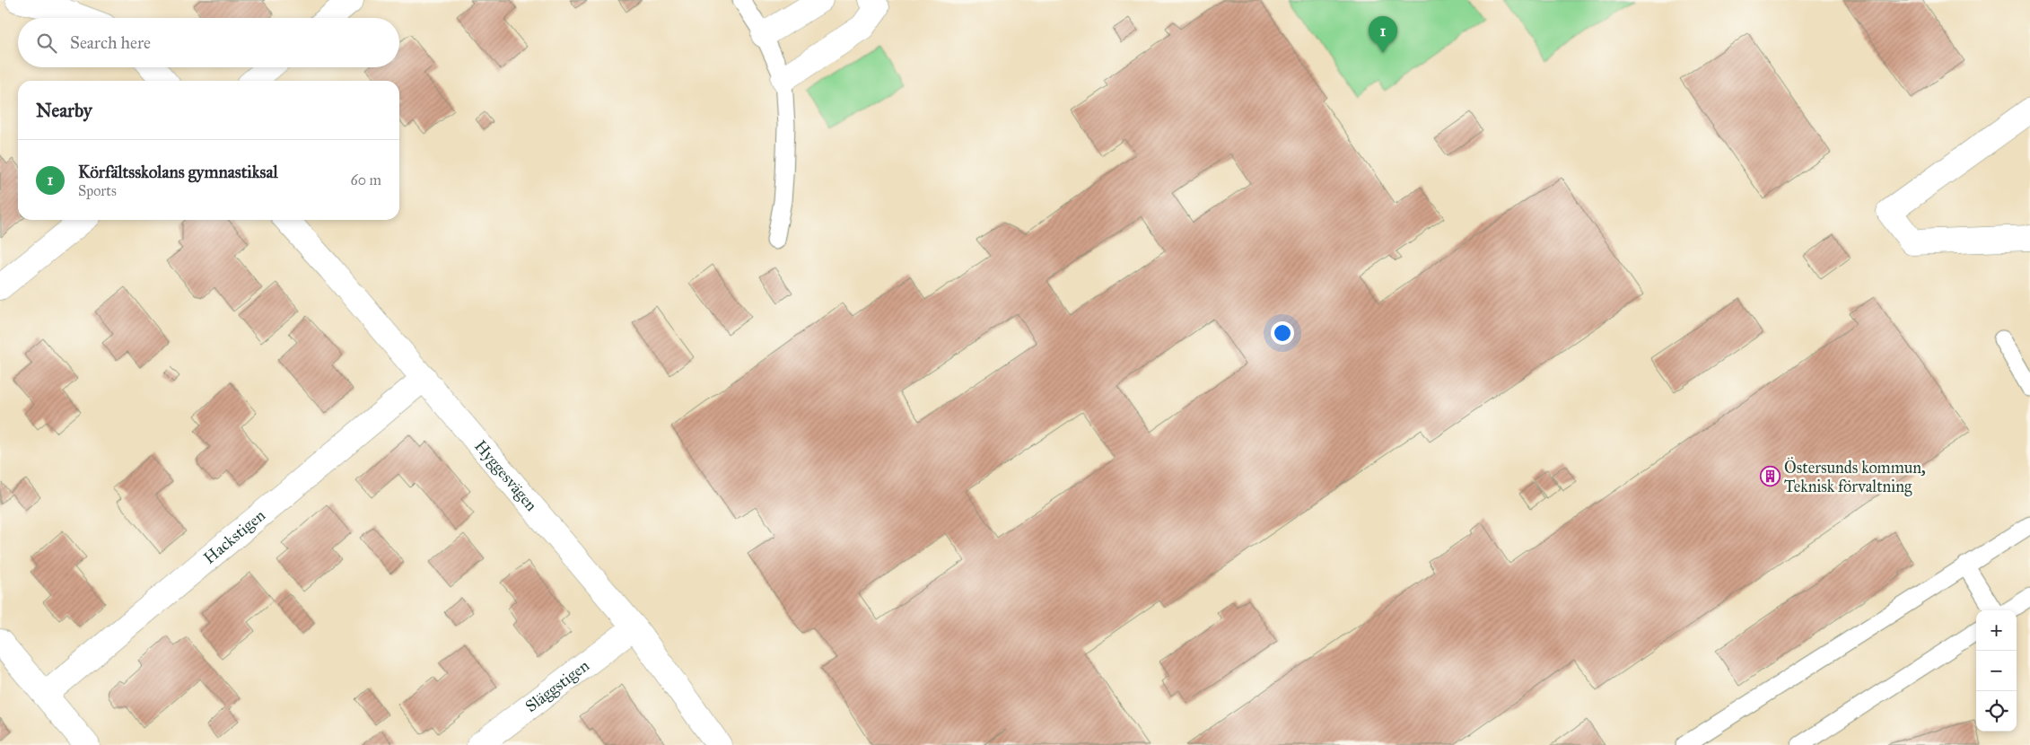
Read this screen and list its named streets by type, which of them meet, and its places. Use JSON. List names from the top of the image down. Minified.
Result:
{"streets":{"street":["Hyggesvägen","Hackstigen","Släggstigen"]},"crossings":[["Hyggesvägen","Hackstigen"],["Hyggesvägen","Släggstigen"]],"places":{"building":["Östersunds kommun, Teknisk förvaltning"]},"page":{"pins":"1","search":"Search here","heading":"Nearby","list":[{"mark":"1","name":"Körfältsskolans gymnastiksal","note":"Sports","value":"60 m"}],"map_buttons":["+","−"]}}
